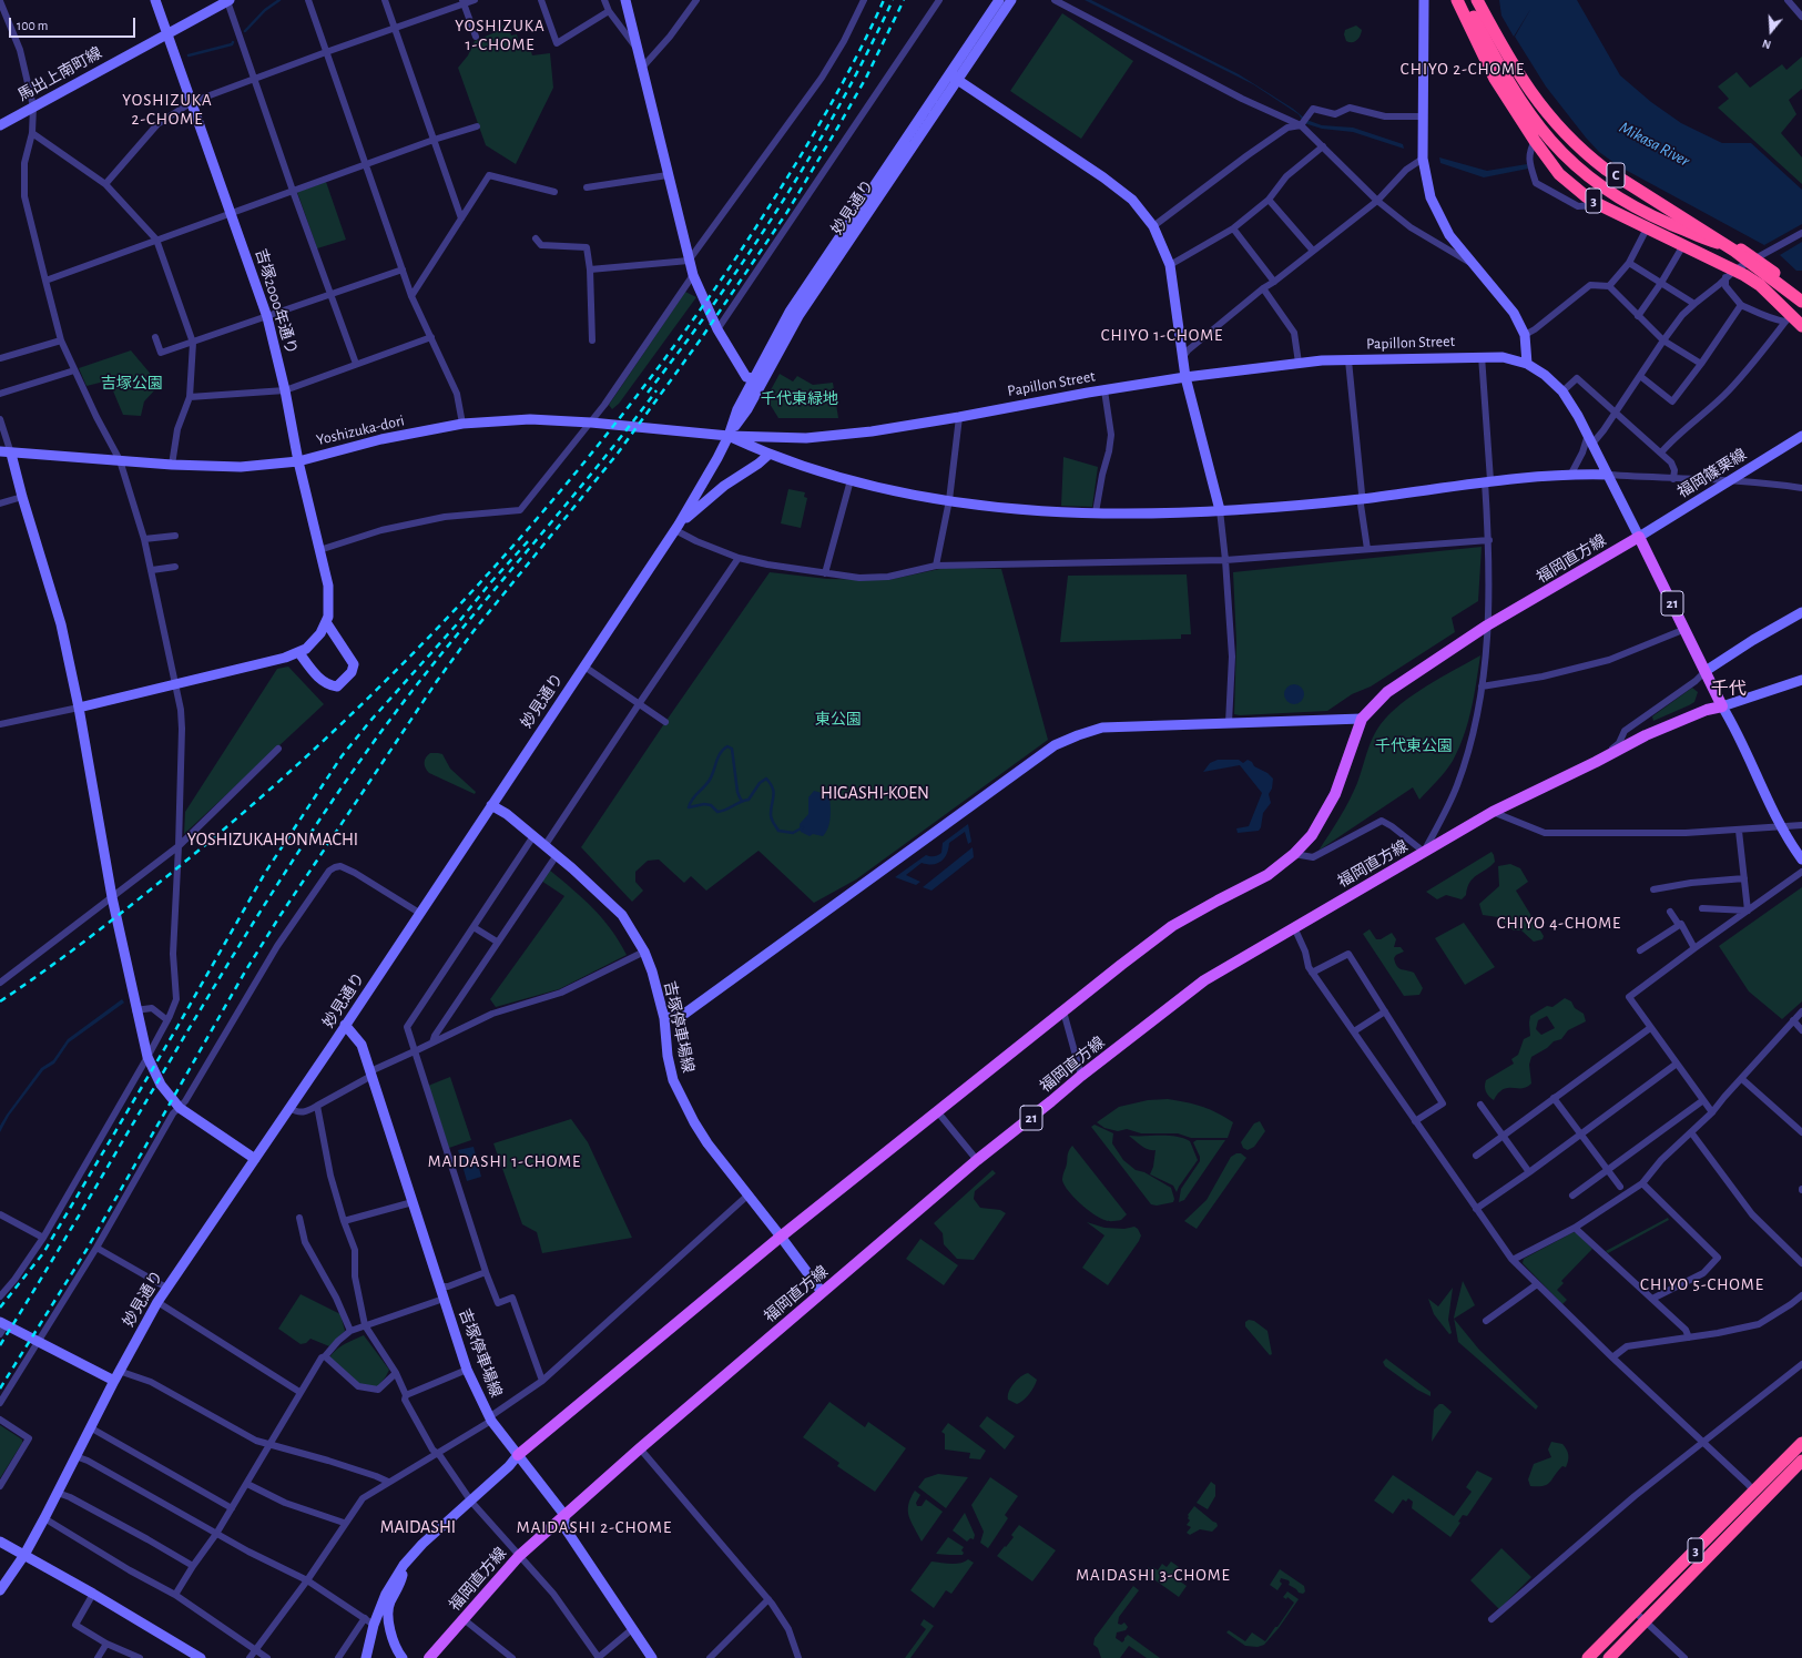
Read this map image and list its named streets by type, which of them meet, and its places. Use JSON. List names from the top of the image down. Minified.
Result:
{"streets":{"highway":["C","3"],"main road":["Papillon Street","福岡直方線","21"],"street":["馬出上南町線","妙見通り","吉塚2000年通り","Yoshizuka-dori","福岡篠栗線","吉塚停車場線"]},"crossings":[["馬出上南町線","吉塚2000年通り"],["C","3"],["妙見通り","Papillon Street"],["妙見通り","Yoshizuka-dori"],["妙見通り","吉塚停車場線"],["吉塚2000年通り","Yoshizuka-dori"],["Papillon Street","Yoshizuka-dori"],["Papillon Street","福岡篠栗線"],["Papillon Street","福岡直方線"],["福岡篠栗線","福岡直方線"],["福岡直方線","吉塚停車場線"]],"districts":["YOSHIZUKA 1-CHOME","CHIYO 2-CHOME","YOSHIZUKA 2-CHOME","CHIYO 1-CHOME","千代","HIGASHI-KOEN","YOSHIZUKAHONMACHI","CHIYO 4-CHOME","MAIDASHI 1-CHOME","CHIYO 5-CHOME","MAIDASHI","MAIDASHI 2-CHOME","MAIDASHI 3-CHOME"],"water":["Mikasa River"],"parks":["吉塚公園","千代東緑地","東公園","千代東公園"],"scale_bar":"100 m","north":"bottom"}
